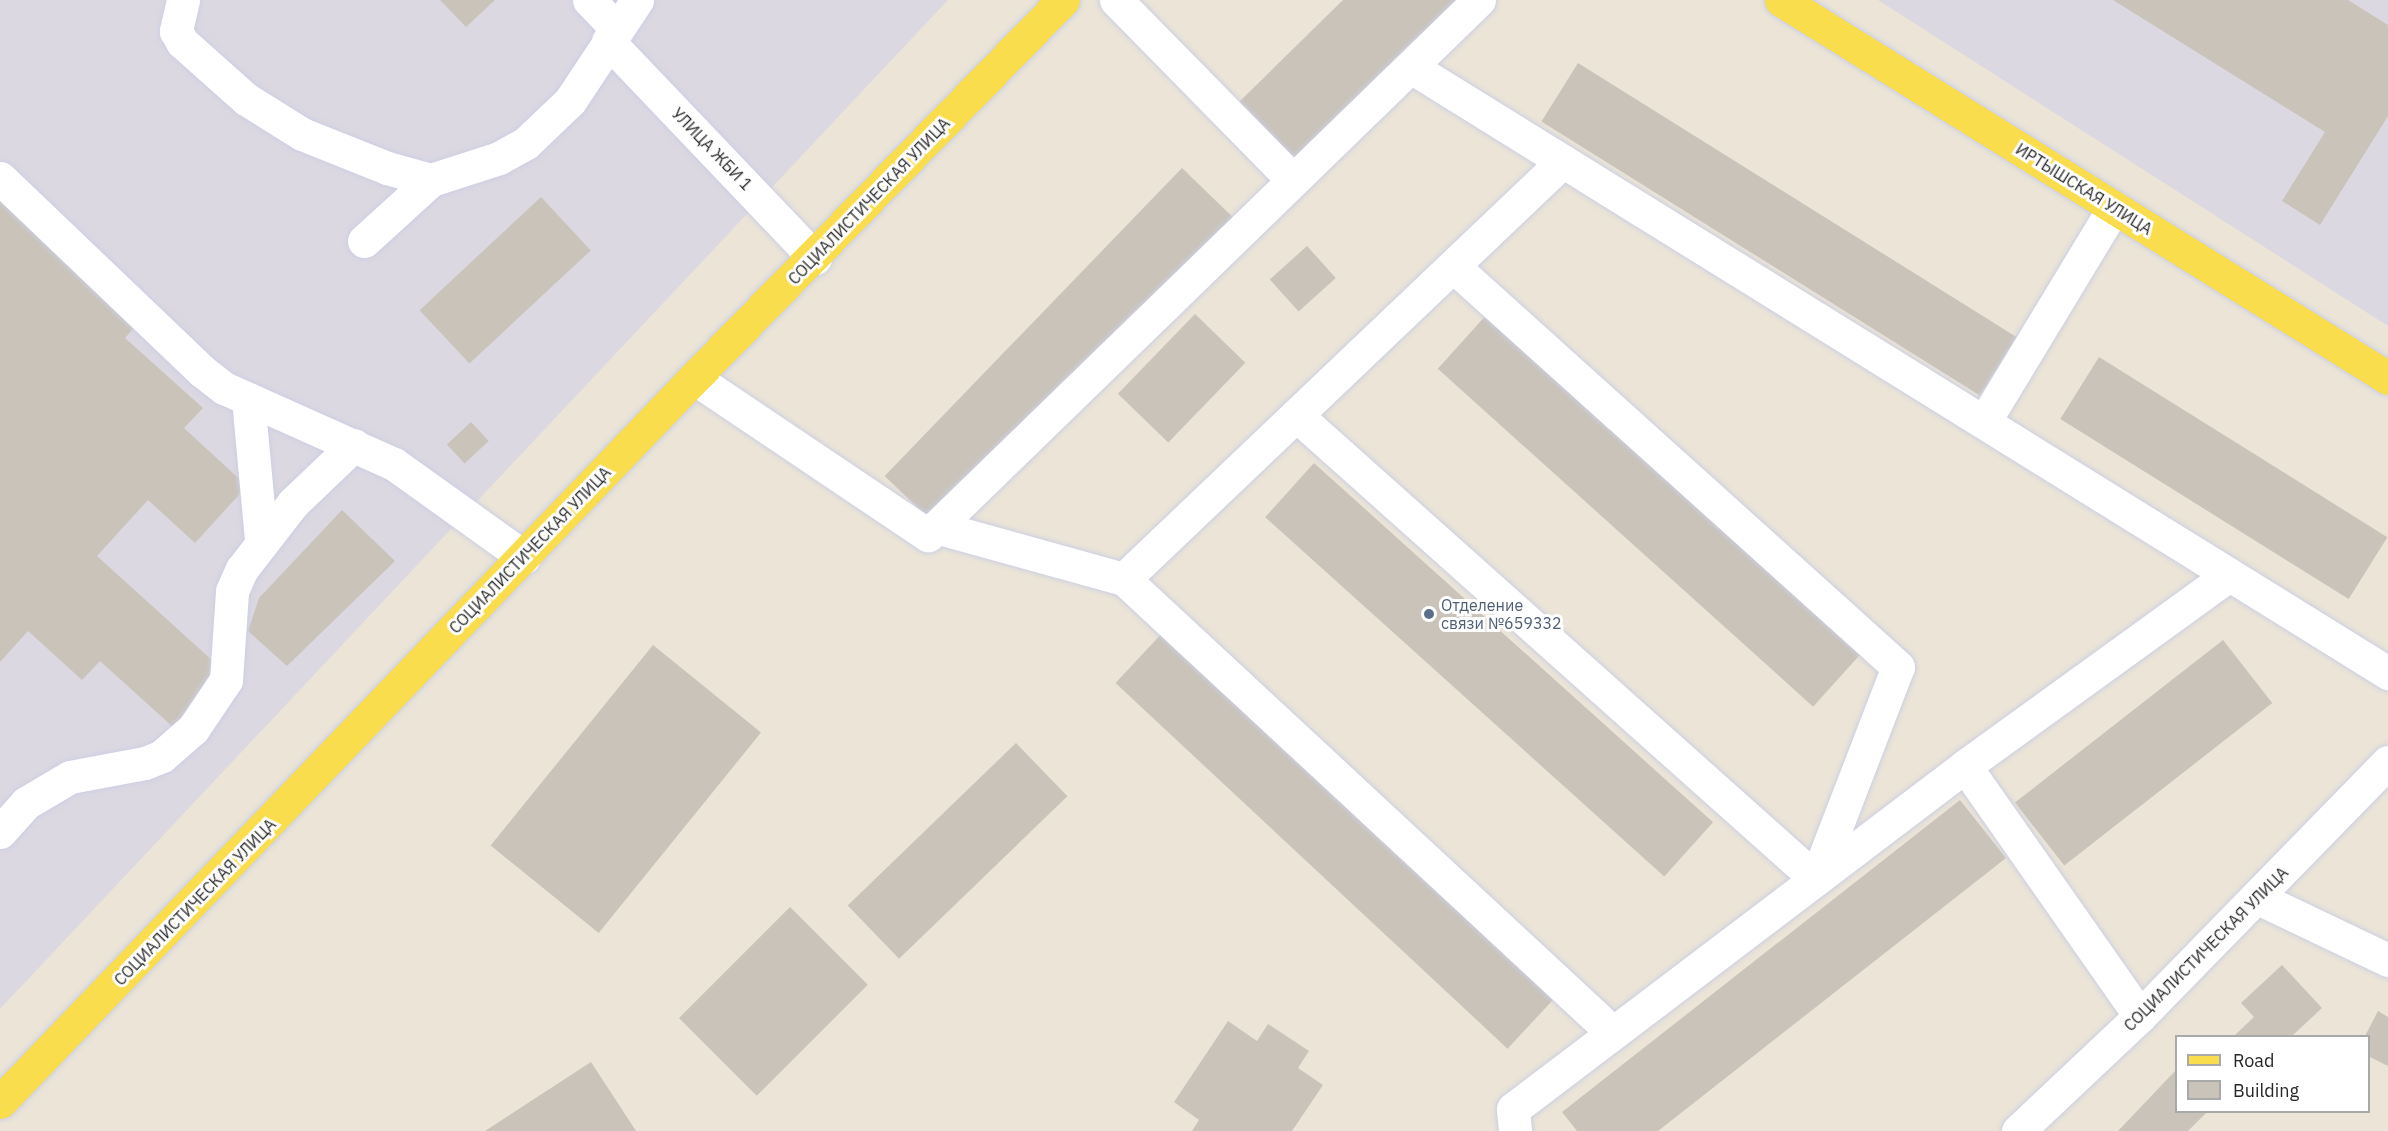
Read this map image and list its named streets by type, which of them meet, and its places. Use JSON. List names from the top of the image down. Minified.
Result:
{"streets":{"main road":["ИРТЫШСКАЯ УЛИЦА","СОЦИАЛИСТИЧЕСКАЯ УЛИЦА"],"street":["УЛИЦА ЖБИ 1"]},"crossings":[["УЛИЦА ЖБИ 1","СОЦИАЛИСТИЧЕСКАЯ УЛИЦА"]],"places":["Отделение связи №659332"],"legend":["Road","Building"]}
